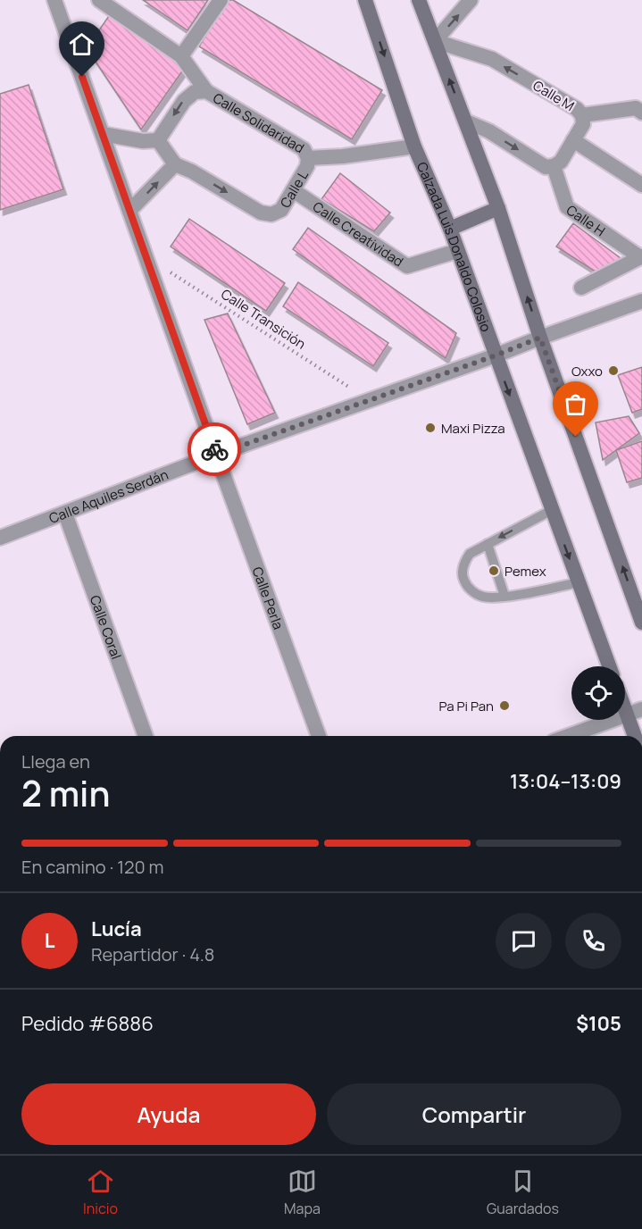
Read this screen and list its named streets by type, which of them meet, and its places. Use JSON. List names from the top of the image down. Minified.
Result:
{"streets":{"main road":["Calzada Luis Donaldo Colosio"],"street":["Calle M","Calle Solidaridad","Calle L","Calle H","Calle Creatividad","Calle Aquiles Serdán","Calle Perla","Calle Coral"],"path":["Calle Transición"]},"crossings":[["Calle M","Calle H"],["Calle Solidaridad","Calle L"],["Calle L","Calle Creatividad"],["Calle Creatividad","Calzada Luis Donaldo Colosio"],["Calzada Luis Donaldo Colosio","Calle Aquiles Serdán"],["Calle Transición","Calle Aquiles Serdán"],["Calle Transición","Calle Perla"],["Calle Aquiles Serdán","Calle Perla"],["Calle Aquiles Serdán","Calle Coral"]],"one_way":["Calle L"],"places":["Oxxo","Maxi Pizza","Pemex","Pa Pi Pan"],"page":{"heading":["2 min","Llega en","13:04–13:09"],"panel":["Lucía","Repartidor · 4.8","Pedido #6886","$105"],"bar":"En camino · 120 m","round":"L","buttons":["Ayuda","Compartir"],"tabs":["Inicio","Mapa","Guardados"]}}
